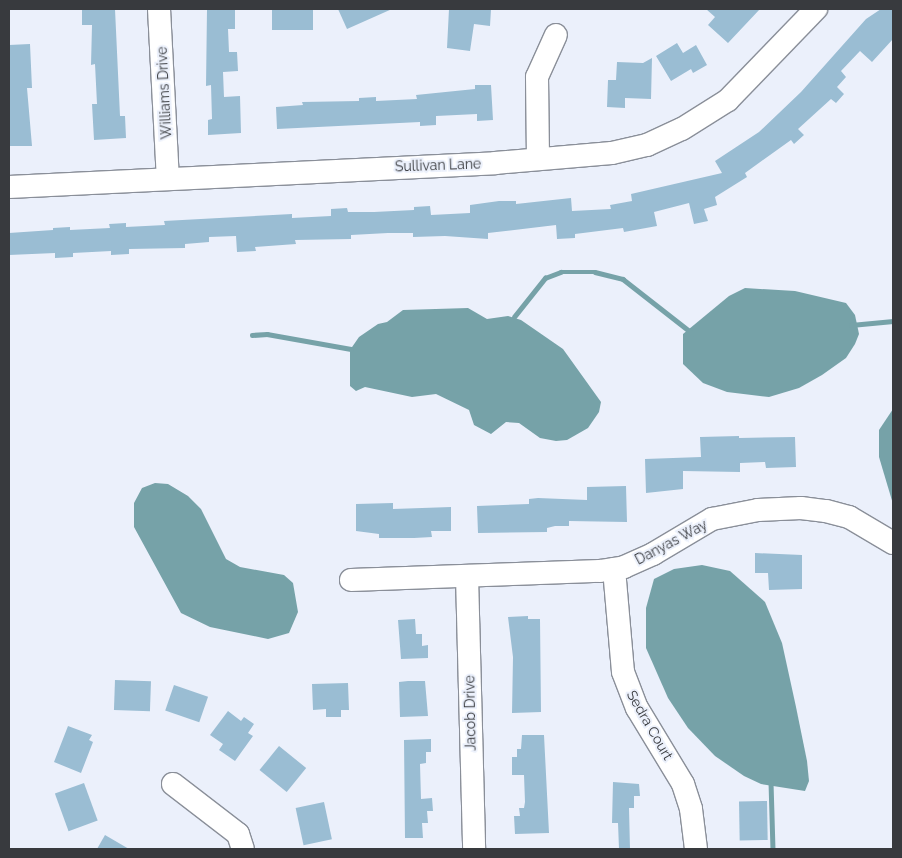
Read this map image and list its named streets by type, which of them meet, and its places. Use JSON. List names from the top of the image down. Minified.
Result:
{"streets":{"street":["Williams Drive","Sullivan Lane","Danyas Way","Jacob Drive","Sedra Court"]},"crossings":[["Williams Drive","Sullivan Lane"],["Danyas Way","Jacob Drive"],["Danyas Way","Sedra Court"]]}
